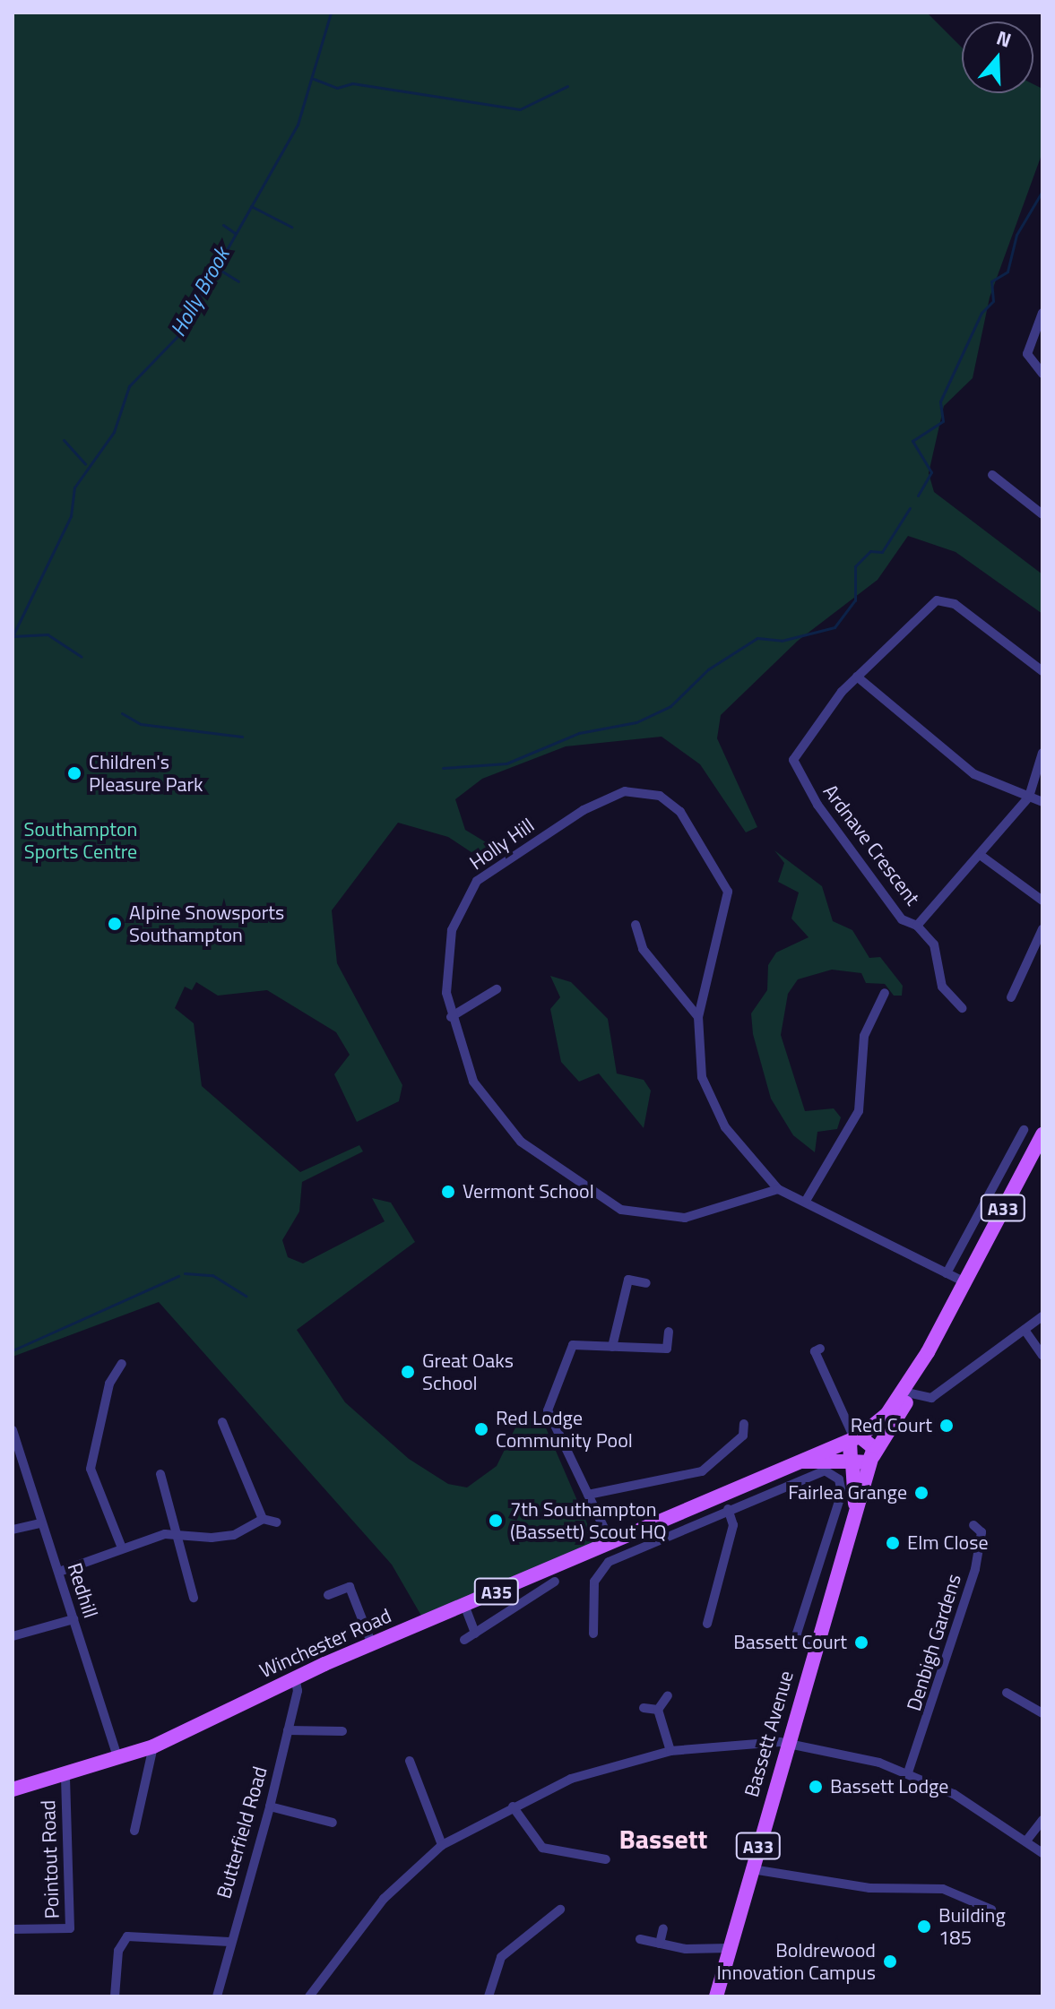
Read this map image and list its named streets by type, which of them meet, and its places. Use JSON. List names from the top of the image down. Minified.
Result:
{"streets":{"main road":["A33","A35","Winchester Road","Bassett Avenue"],"street":["Holly Hill","Ardnave Crescent","Redhill","Denbigh Gardens","Butterfield Road","Pointout Road"]},"crossings":[["Holly Hill","Bassett Avenue"],["Redhill","Winchester Road"],["Winchester Road","Bassett Avenue"],["Winchester Road","Butterfield Road"],["Winchester Road","Pointout Road"]],"districts":["Bassett"],"water":["Holly Brook"],"parks":["Southampton Sports Centre"],"places":["Children's Pleasure Park","Alpine Snowsports Southampton","Vermont School","Great Oaks School","Red Court","Red Lodge Community Pool","Fairlea Grange","7th Southampton (Bassett) Scout HQ","Elm Close","Bassett Court","Bassett Lodge","Building 185","Boldrewood Innovation Campus"],"north":"top"}
